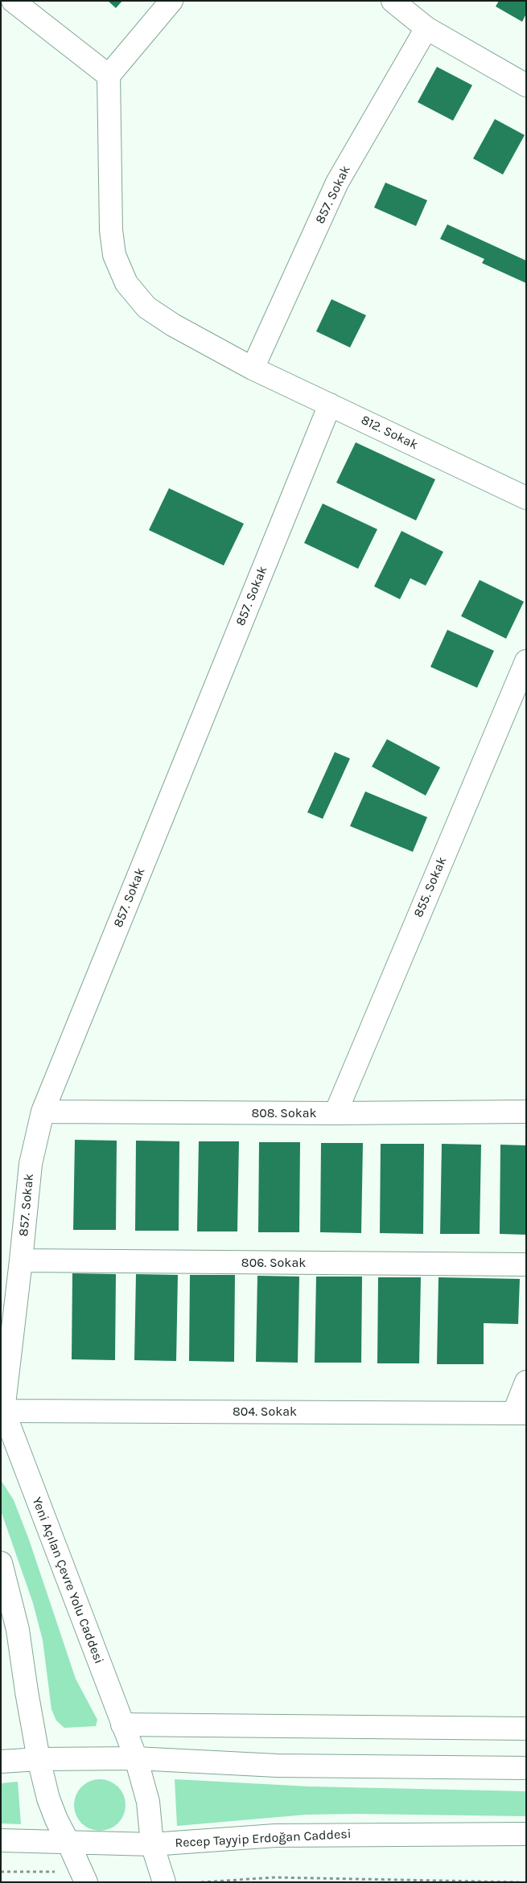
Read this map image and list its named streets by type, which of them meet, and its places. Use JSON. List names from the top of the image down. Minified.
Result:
{"streets":{"street":["857. Sokak","812. Sokak","855. Sokak","808. Sokak","806. Sokak","804. Sokak","Yeni Açılan Çevre Yolu Caddesi","Recep Tayyip Erdoğan Caddesi"]},"crossings":[["857. Sokak","812. Sokak"],["857. Sokak","808. Sokak"],["857. Sokak","806. Sokak"],["857. Sokak","804. Sokak"],["857. Sokak","Yeni Açılan Çevre Yolu Caddesi"],["855. Sokak","808. Sokak"],["804. Sokak","Yeni Açılan Çevre Yolu Caddesi"],["Yeni Açılan Çevre Yolu Caddesi","Recep Tayyip Erdoğan Caddesi"]]}
